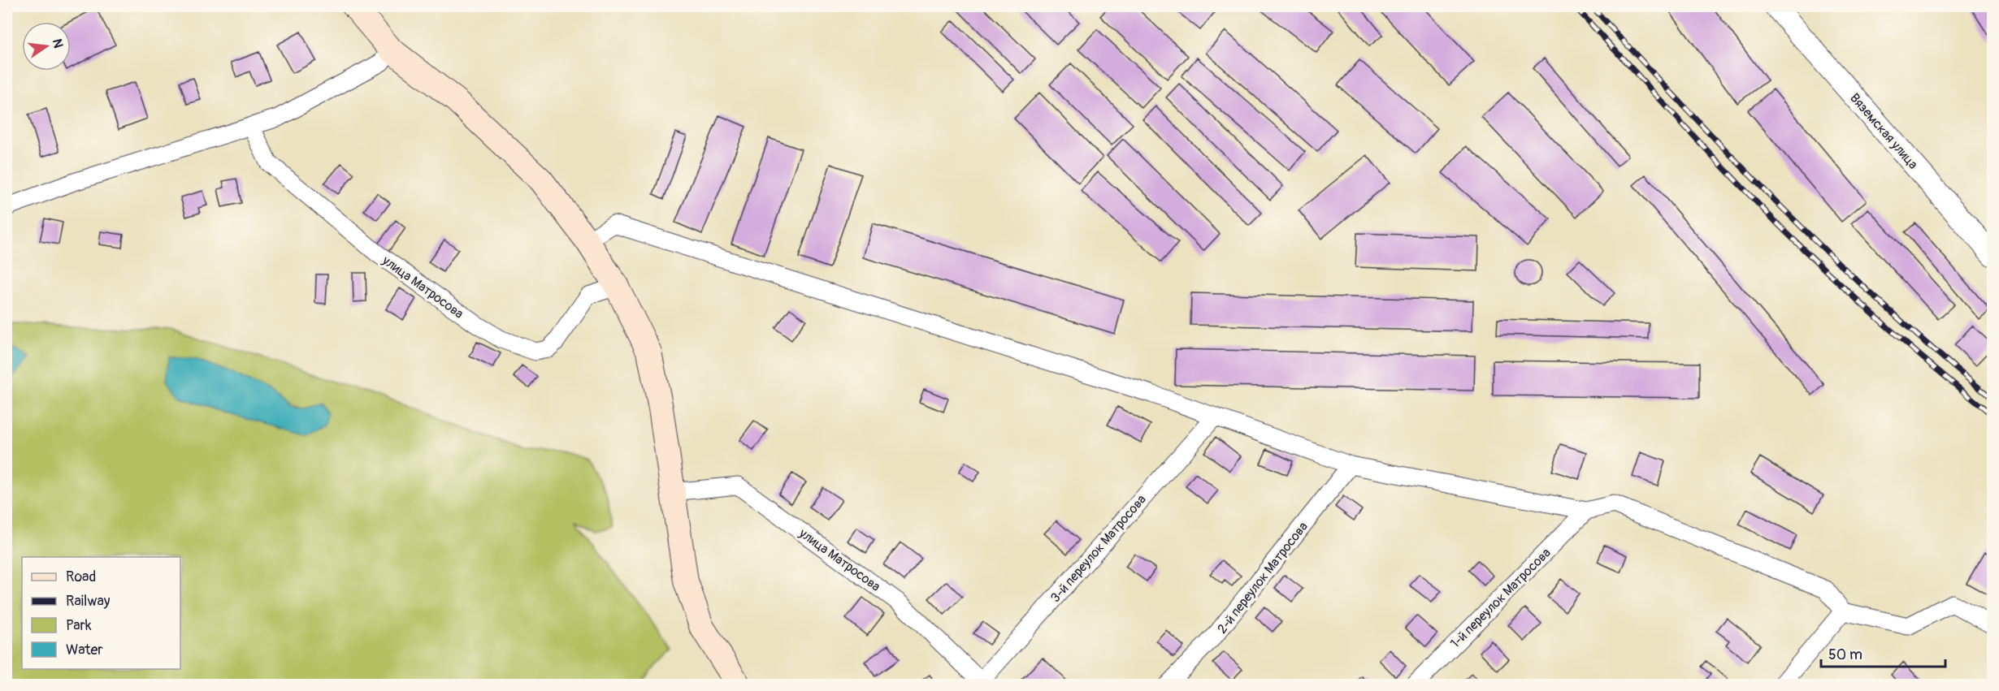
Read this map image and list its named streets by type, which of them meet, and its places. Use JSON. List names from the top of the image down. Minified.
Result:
{"streets":{"street":["Вяземская улица","улица Матросова","3-й переулок Матросова","2-й переулок Матросова","1-й переулок Матросова"]},"crossings":[["улица Матросова","3-й переулок Матросова"]],"legend":["Road","Railway","Park","Water"],"scale_bar":"50 m","north":"right"}
